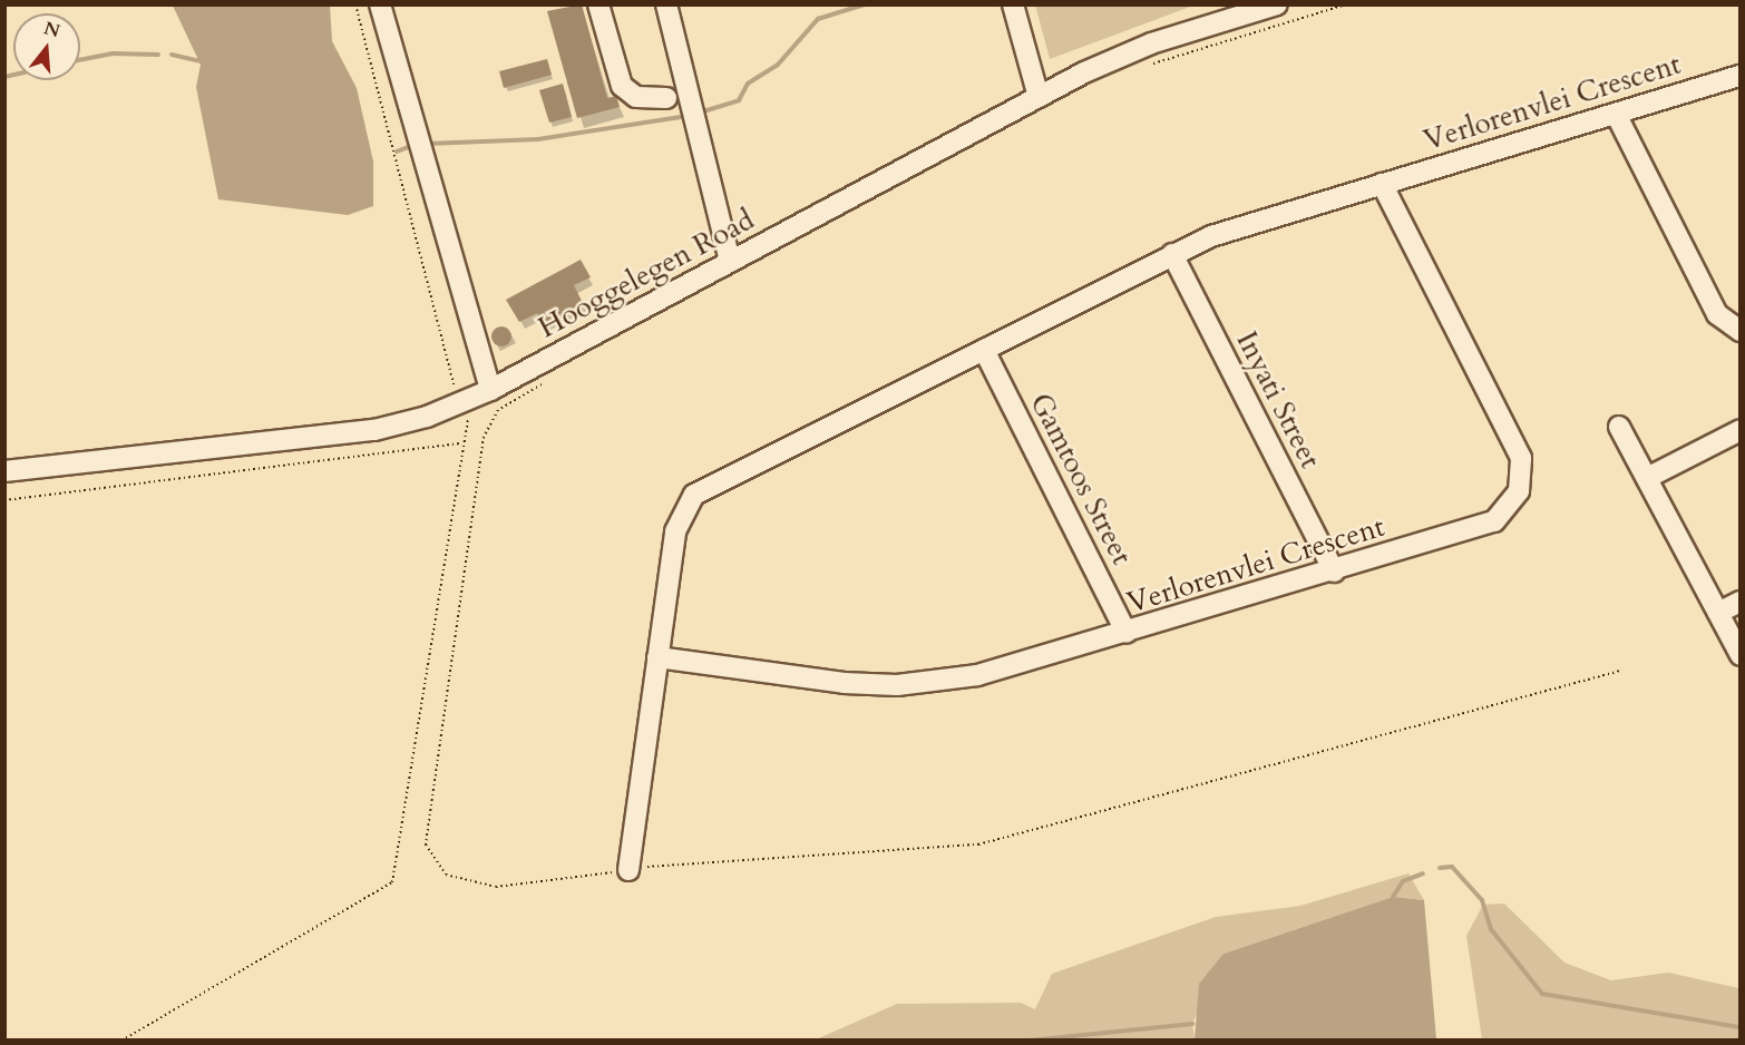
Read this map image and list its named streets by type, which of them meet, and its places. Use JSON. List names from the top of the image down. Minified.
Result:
{"streets":{"street":["Verlorenvlei Crescent","Hooggelegen Road","Inyati Street","Gamtoos Street"]},"crossings":[["Verlorenvlei Crescent","Inyati Street"],["Verlorenvlei Crescent","Gamtoos Street"]],"north":"top"}
